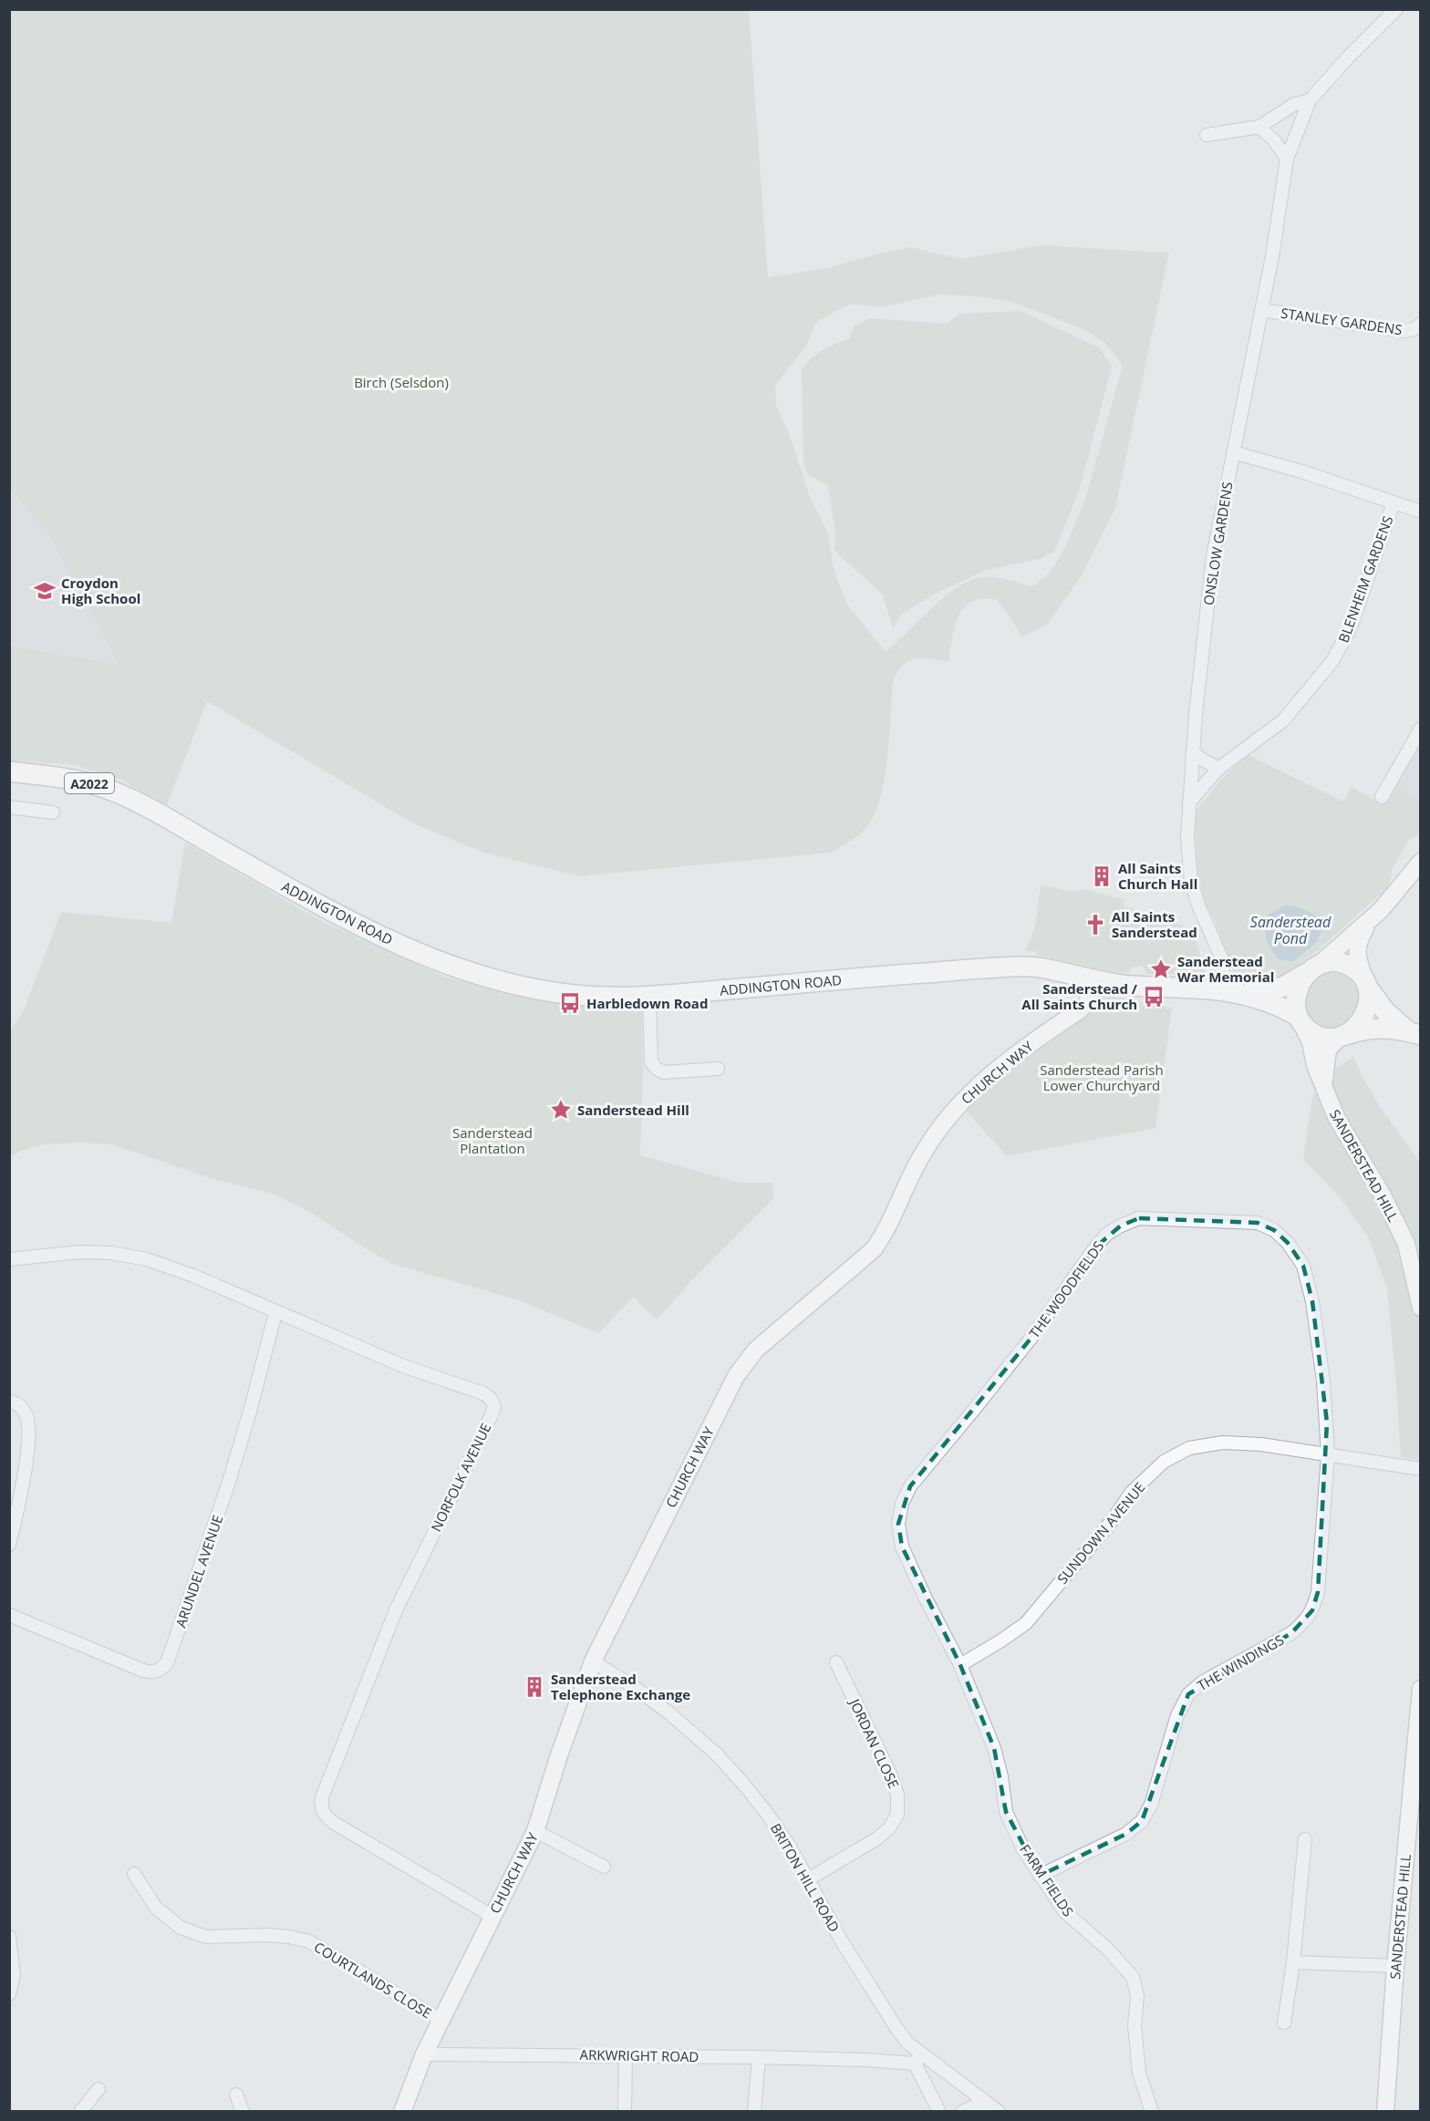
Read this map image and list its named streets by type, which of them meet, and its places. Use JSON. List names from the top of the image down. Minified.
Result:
{"streets":{"main road":["A2022","ADDINGTON ROAD"],"street":["STANLEY GARDENS","ONSLOW GARDENS","BLENHEIM GARDENS","CHURCH WAY","SANDERSTEAD HILL","THE WOODFIELDS","NORFOLK AVENUE","SUNDOWN AVENUE","ARUNDEL AVENUE","THE WINDINGS","JORDAN CLOSE","BRITON HILL ROAD","FARM FIELDS","COURTLANDS CLOSE","ARKWRIGHT ROAD"]},"crossings":[["STANLEY GARDENS","ONSLOW GARDENS"],["ONSLOW GARDENS","BLENHEIM GARDENS"],["ONSLOW GARDENS","A2022"],["ONSLOW GARDENS","ADDINGTON ROAD"],["A2022","ADDINGTON ROAD"],["A2022","SANDERSTEAD HILL"],["ADDINGTON ROAD","CHURCH WAY"],["CHURCH WAY","NORFOLK AVENUE"],["CHURCH WAY","BRITON HILL ROAD"],["CHURCH WAY","COURTLANDS CLOSE"],["CHURCH WAY","ARKWRIGHT ROAD"],["THE WOODFIELDS","SUNDOWN AVENUE"],["THE WOODFIELDS","THE WINDINGS"],["THE WOODFIELDS","FARM FIELDS"],["NORFOLK AVENUE","ARUNDEL AVENUE"],["SUNDOWN AVENUE","THE WINDINGS"],["SUNDOWN AVENUE","FARM FIELDS"],["THE WINDINGS","FARM FIELDS"],["JORDAN CLOSE","BRITON HILL ROAD"],["BRITON HILL ROAD","ARKWRIGHT ROAD"]],"water":["Sanderstead Pond"],"parks":["Birch (Selsdon)","Sanderstead Parish Lower Churchyard","Sanderstead Plantation"],"places":{"school or university":["Croydon High School"],"building":["All Saints Church Hall","Sanderstead Telephone Exchange"],"church":["All Saints Sanderstead"],"place":["Sanderstead War Memorial","Sanderstead Hill"],"bus stop":["Sanderstead / All Saints Church","Harbledown Road"]}}
